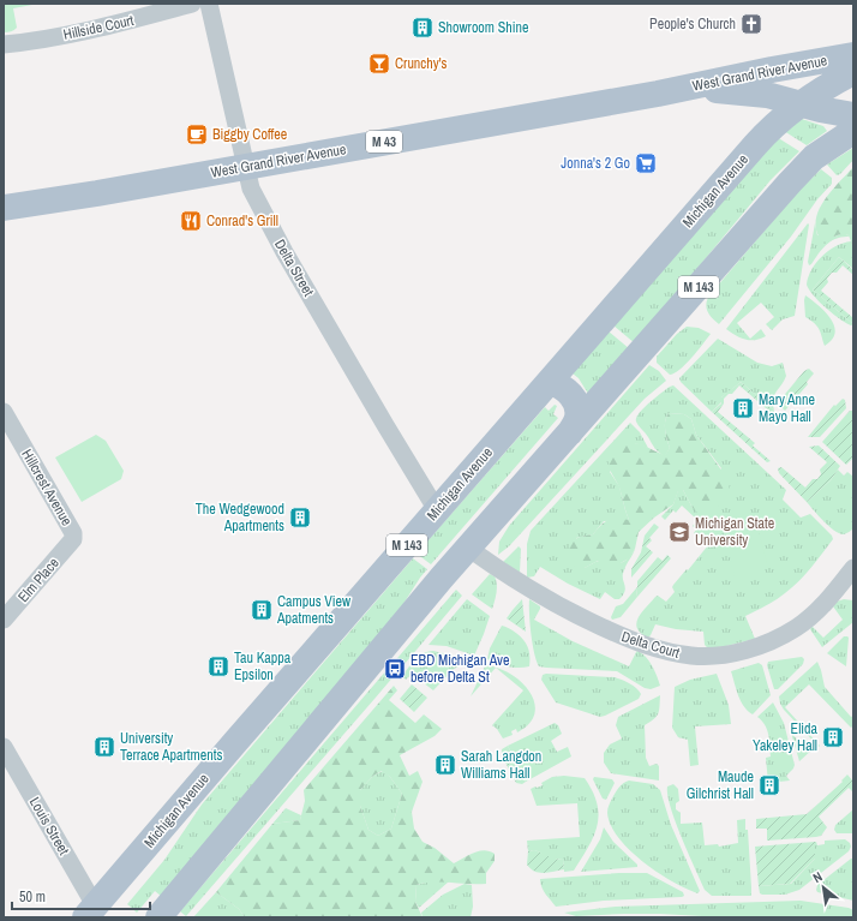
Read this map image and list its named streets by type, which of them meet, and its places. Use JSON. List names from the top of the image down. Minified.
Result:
{"streets":{"main road":["West Grand River Avenue","M 43","Michigan Avenue","M 143"],"street":["Hillside Court","Delta Street","Hillcrest Avenue","Elm Place","Delta Court","Louis Street"]},"crossings":[["West Grand River Avenue","Michigan Avenue"],["West Grand River Avenue","Delta Street"],["Michigan Avenue","Delta Street"],["Michigan Avenue","Louis Street"],["M 143","Delta Court"],["Hillcrest Avenue","Elm Place"]],"places":{"church":["People's Church"],"building":["Showroom Shine","Mary Anne Mayo Hall","The Wedgewood Apartments","Campus View Apatments","Tau Kappa Epsilon","Elida Yakeley Hall","University Terrace Apartments","Sarah Langdon Williams Hall","Maude Gilchrist Hall"],"bar":["Crunchy's"],"cafe":["Biggby Coffee"],"supermarket":["Jonna's 2 Go"],"restaurant":["Conrad's Grill"],"school or university":["Michigan State University"],"bus stop":["EBD Michigan Ave before Delta St"]},"scale_bar":"50 m","north":"top left"}
